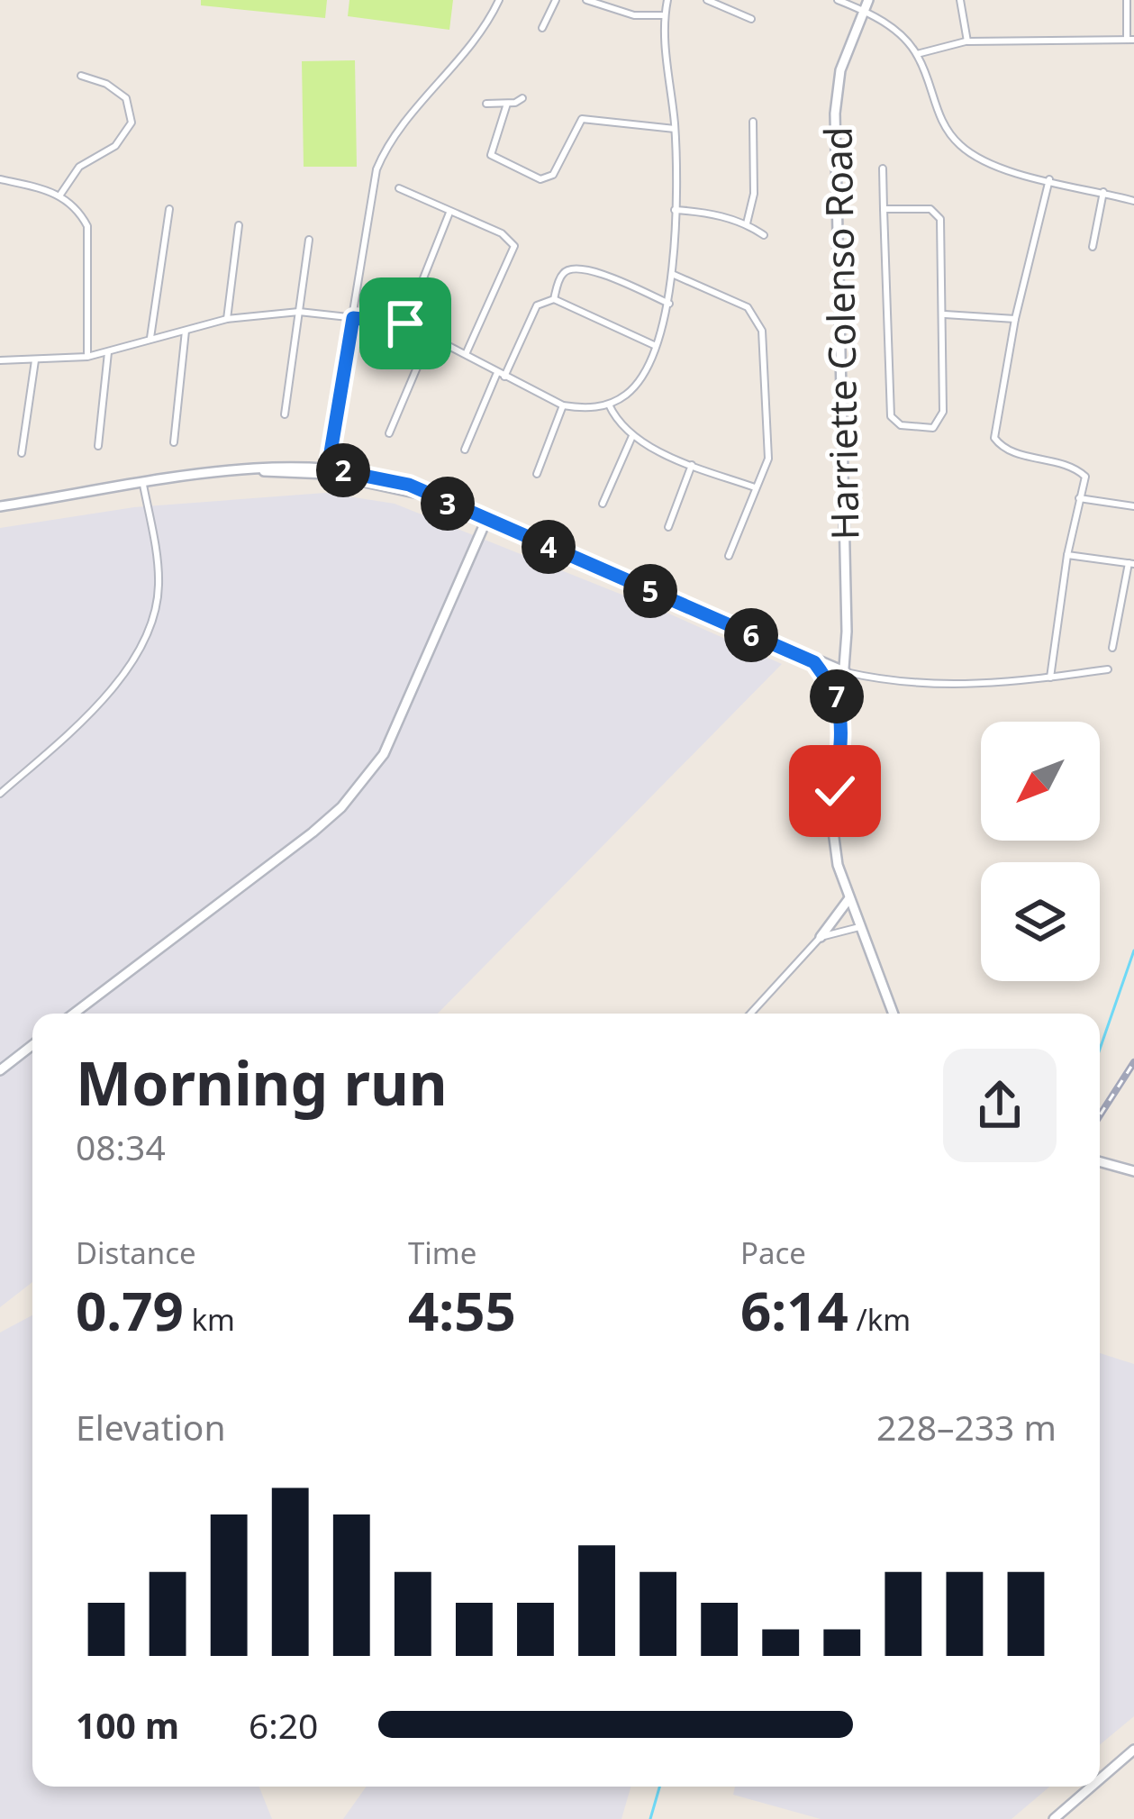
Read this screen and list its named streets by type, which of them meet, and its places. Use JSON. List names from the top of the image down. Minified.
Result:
{"streets":{"main road":["Harriette Colenso Road"]},"north":"bottom left","page":{"pins":["2","3","4","5","6","7"],"heading":["Morning run","08:34"],"stats":[["Distance","0.79 km"],["Time","4:55"],["Pace","6:14 /km"]],"chart":["Elevation","228–233 m"],"list":[{"name":"100 m","note":"6:20"}]}}
